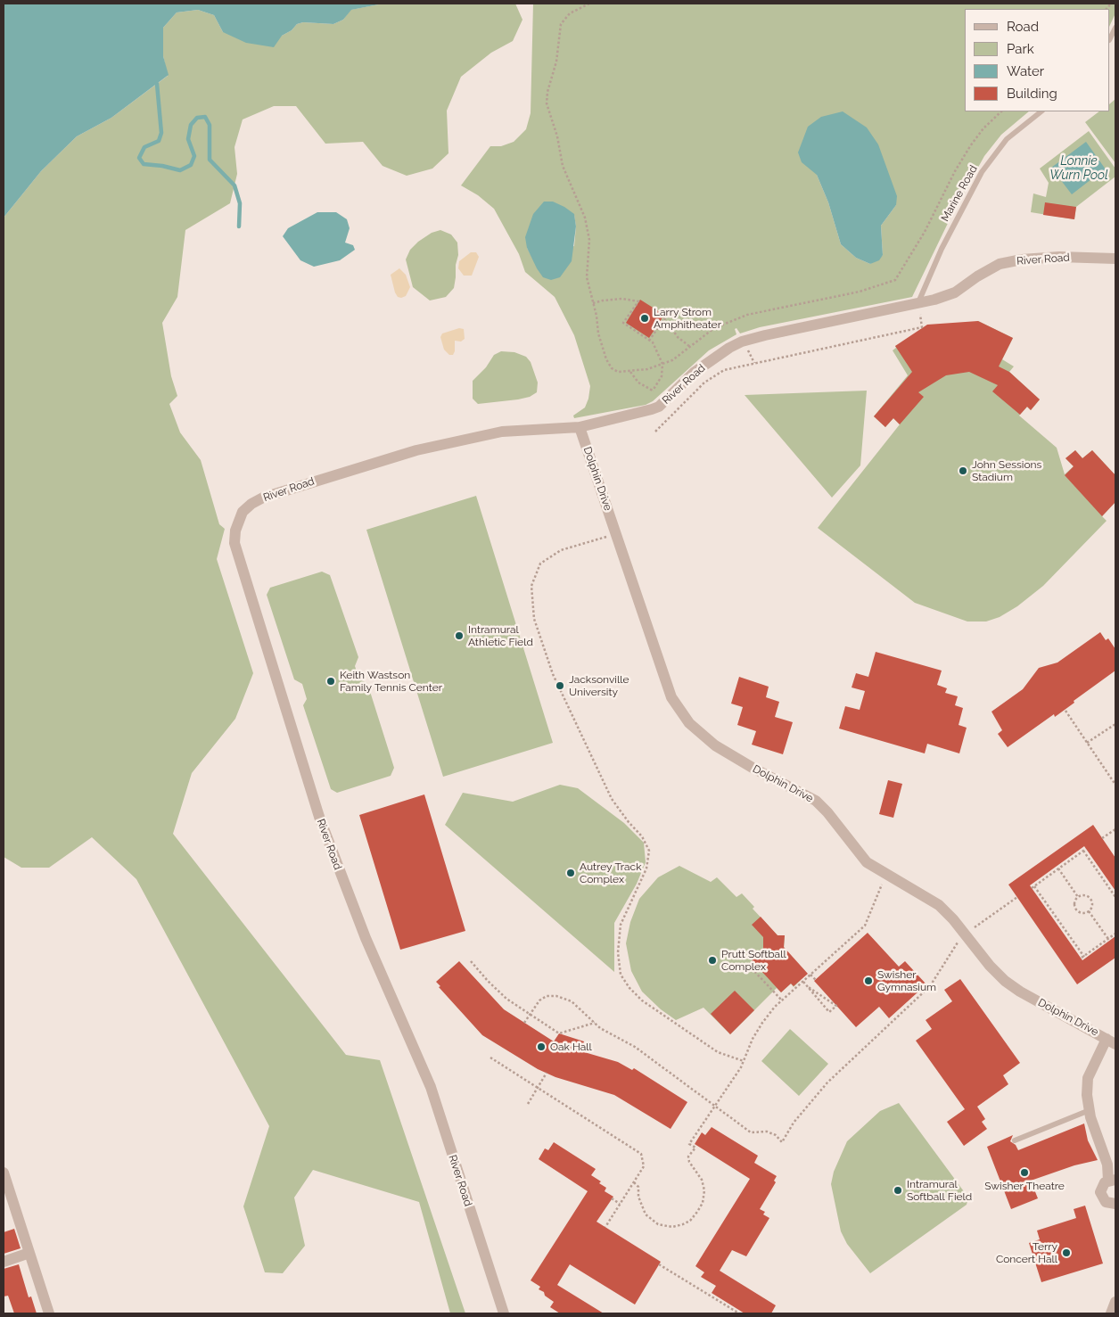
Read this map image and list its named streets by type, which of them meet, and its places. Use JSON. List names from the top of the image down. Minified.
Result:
{"streets":{"street":["River Road","Dolphin Drive"],"lane":["Marine Road"]},"crossings":[["Marine Road","River Road"],["River Road","Dolphin Drive"]],"water":["Lonnie Wurn Pool"],"places":["Larry Strom Amphitheater","John Sessions Stadium","Intramural Athletic Field","Keith Wastson Family Tennis Center","Jacksonville University","Autrey Track Complex","Prutt Softball Complex","Swisher Gymnasium","Oak Hall","Swisher Theatre","Intramural Softball Field","Terry Concert Hall"],"legend":["Road","Park","Water","Building"]}
